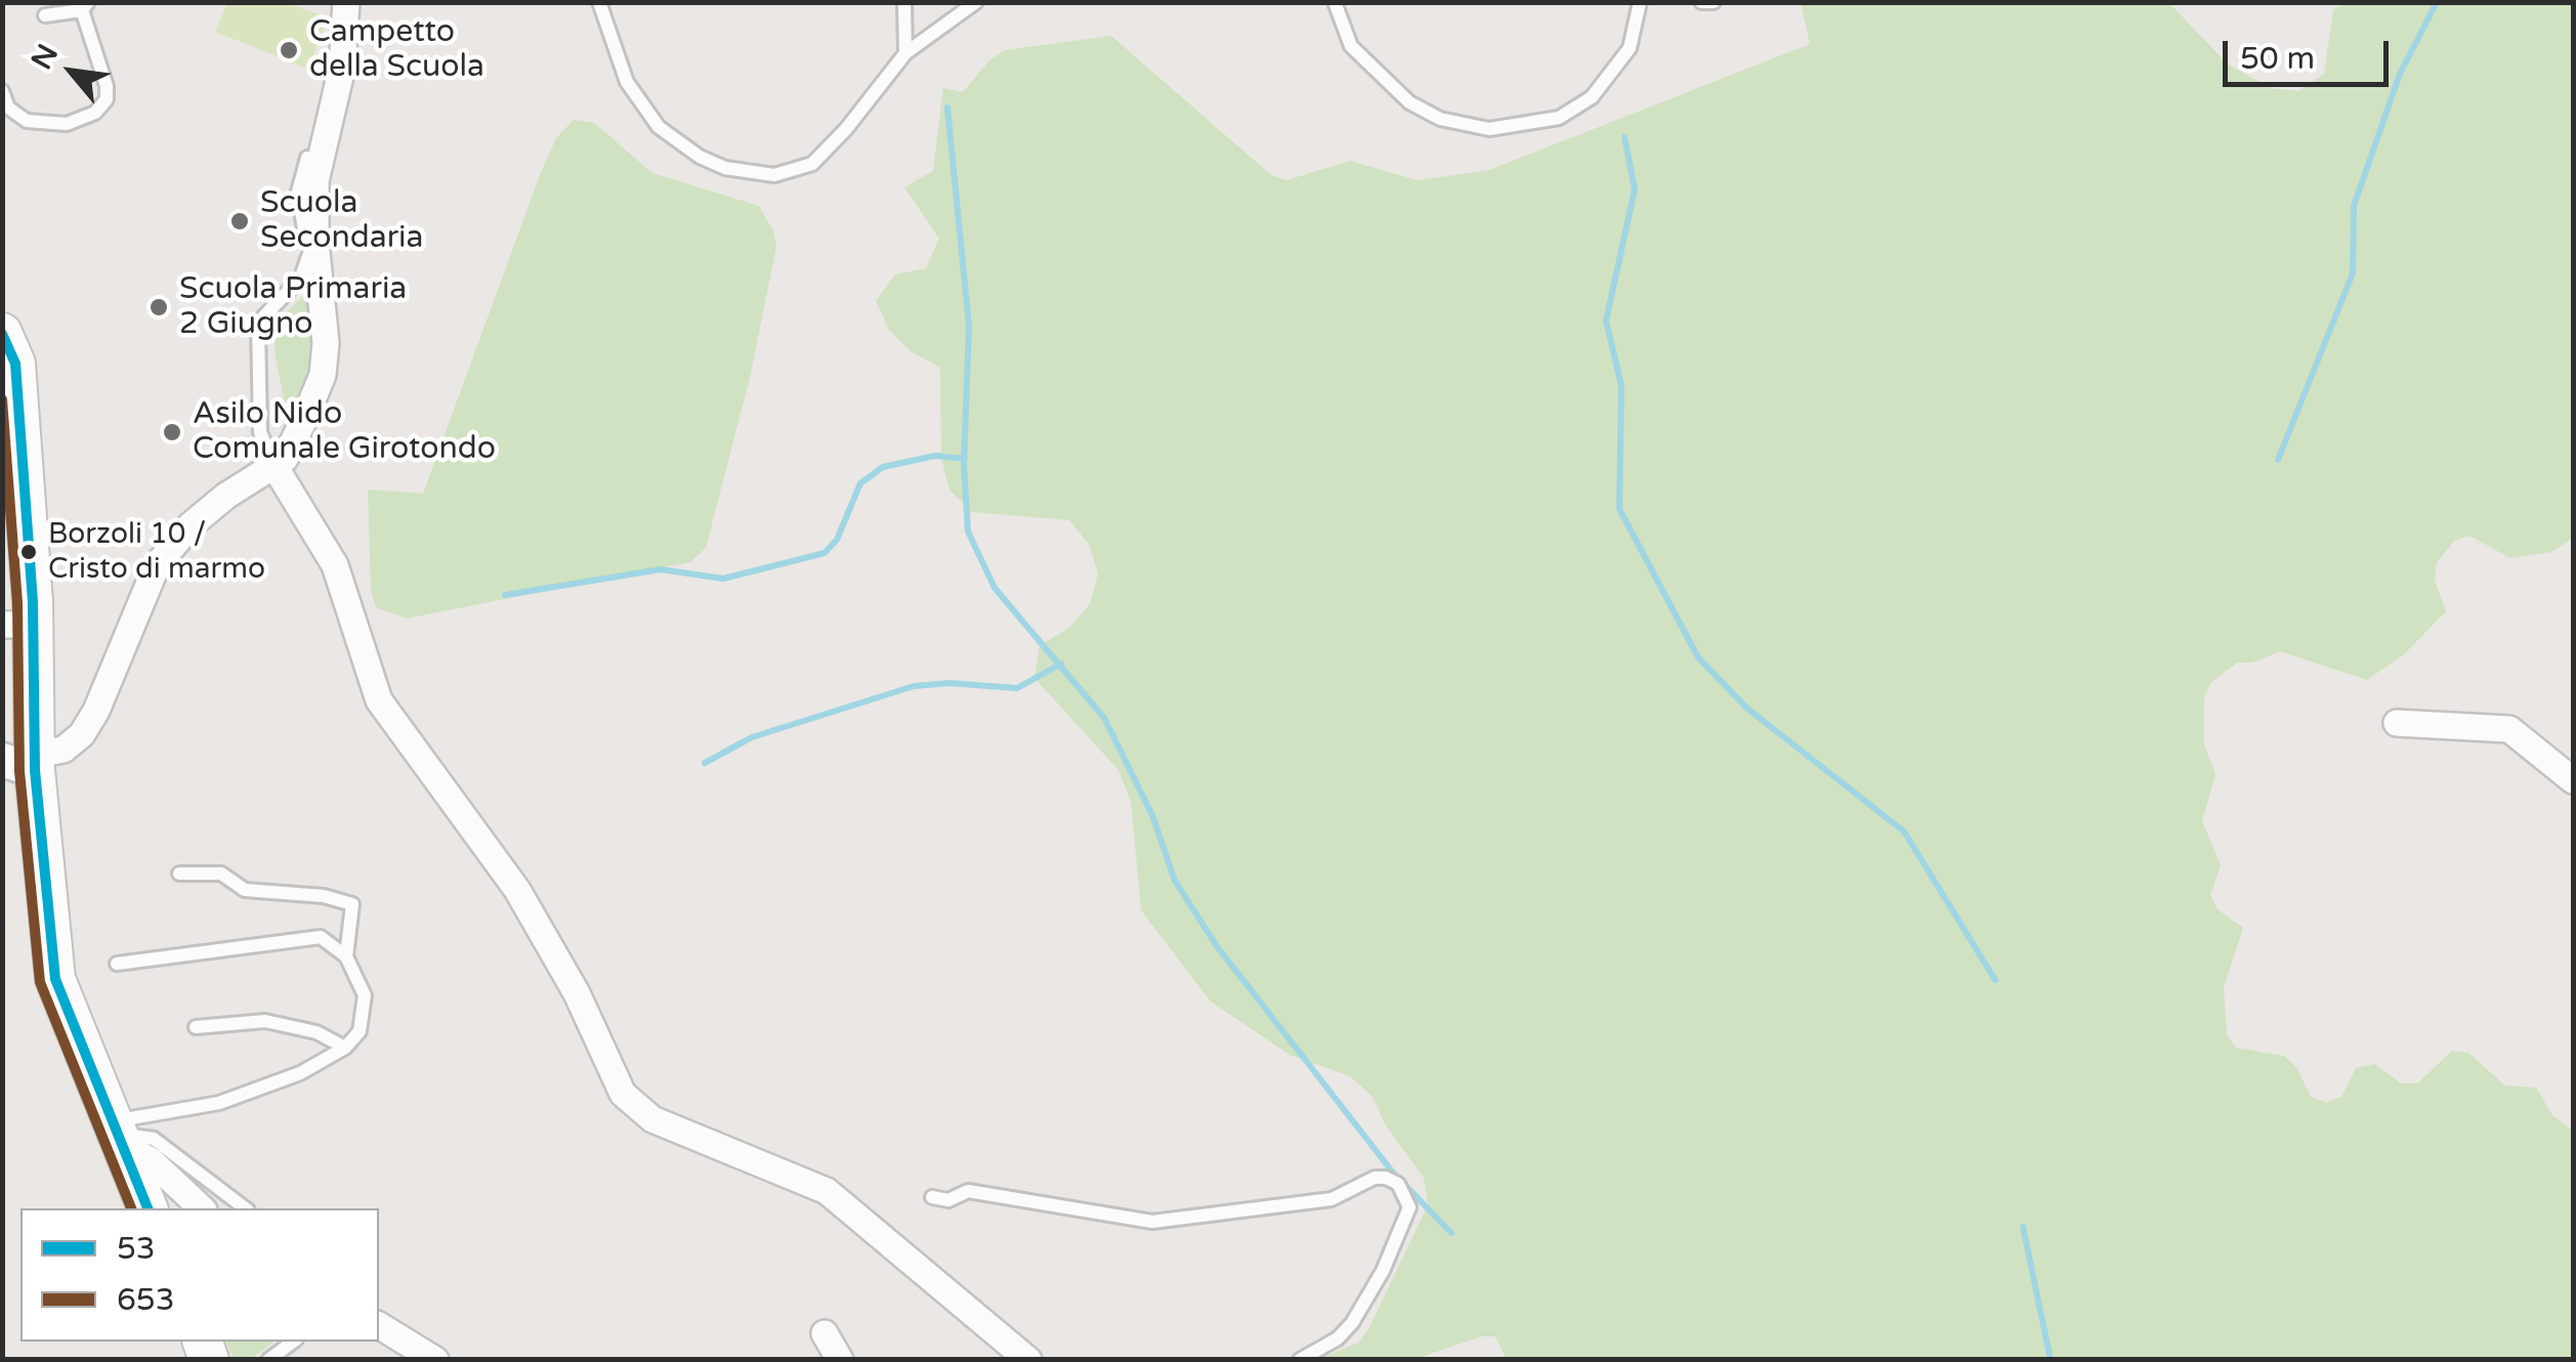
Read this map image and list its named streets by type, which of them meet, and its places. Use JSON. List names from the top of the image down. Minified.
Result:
{"places":["Campetto della Scuola","Scuola Secondaria","Scuola Primaria 2 Giugno","Asilo Nido Comunale Girotondo","Borzoli 10 / Cristo di marmo"],"lines":["transit line 53","transit line 653"],"legend":["53","653"],"scale_bar":"50 m","north":"top left"}
